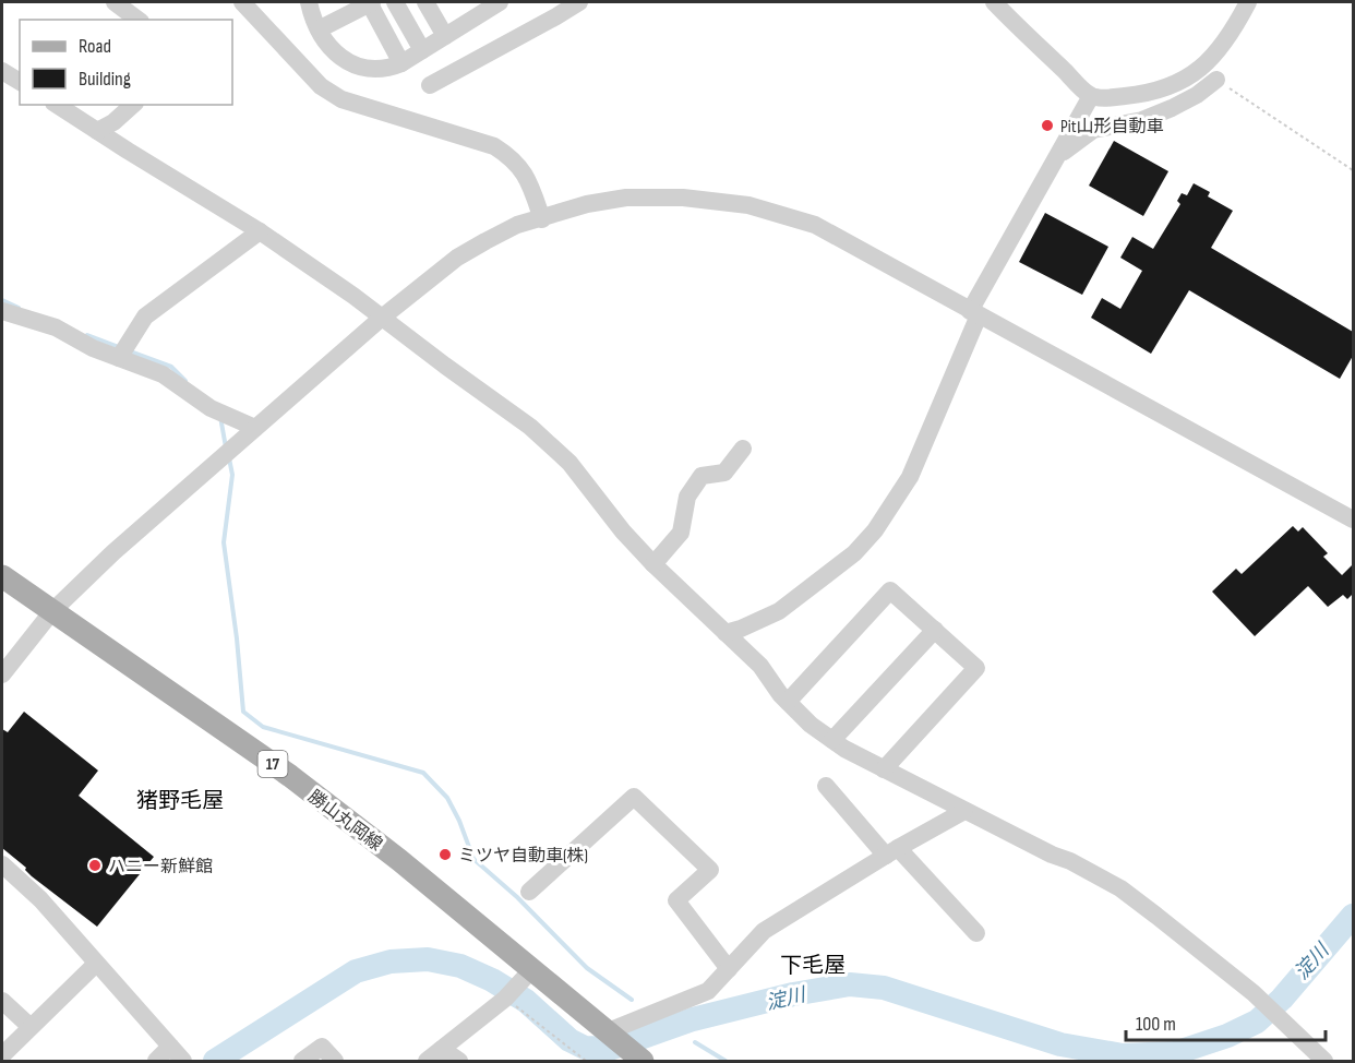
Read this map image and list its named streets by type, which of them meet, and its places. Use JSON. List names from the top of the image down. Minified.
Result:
{"streets":{"main road":["17","勝山丸岡線"]},"districts":["猪野毛屋","下毛屋"],"water":["淀川"],"places":["Pit山形自動車","ミツヤ自動車(株)","ハニー新鮮館"],"legend":["Road","Building"],"scale_bar":"100 m"}
